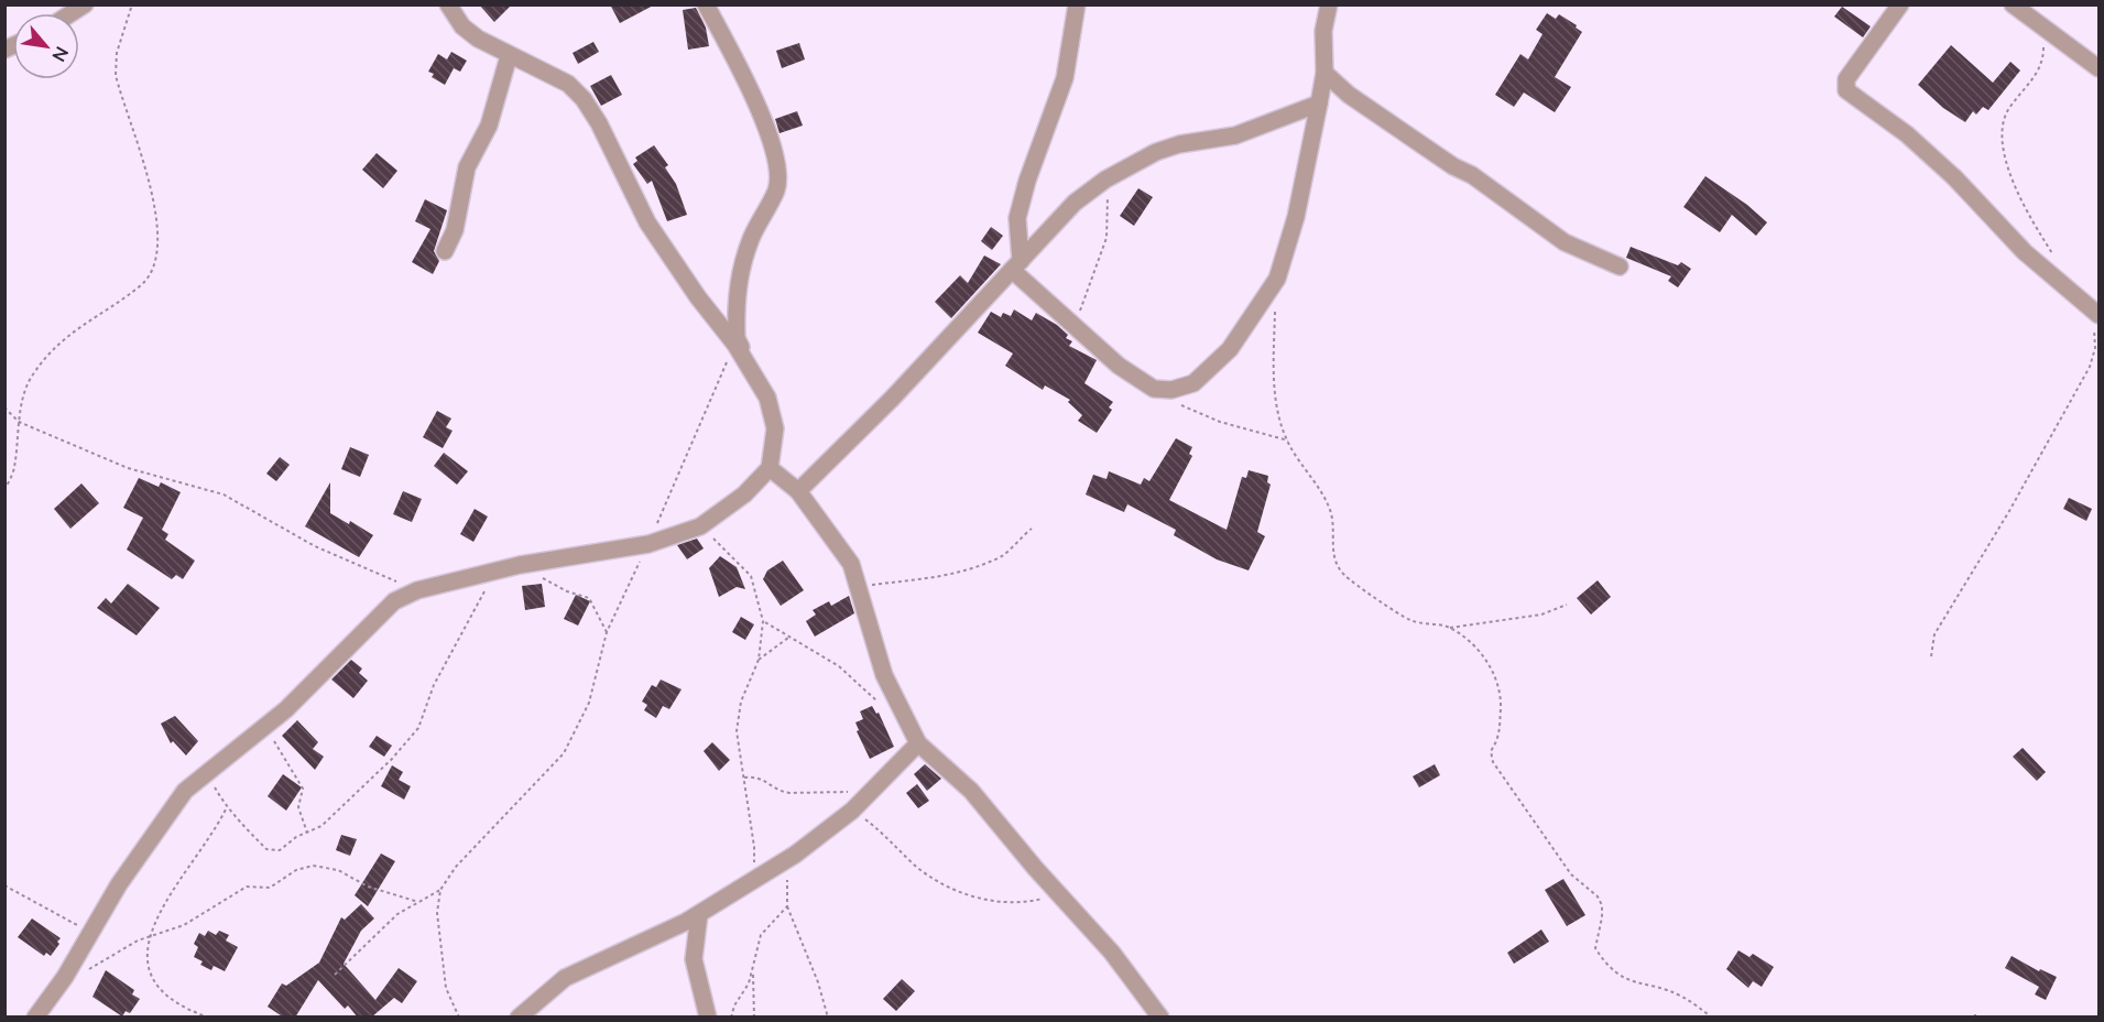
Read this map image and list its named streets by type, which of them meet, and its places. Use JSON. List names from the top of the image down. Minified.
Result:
{"north":"bottom right"}
